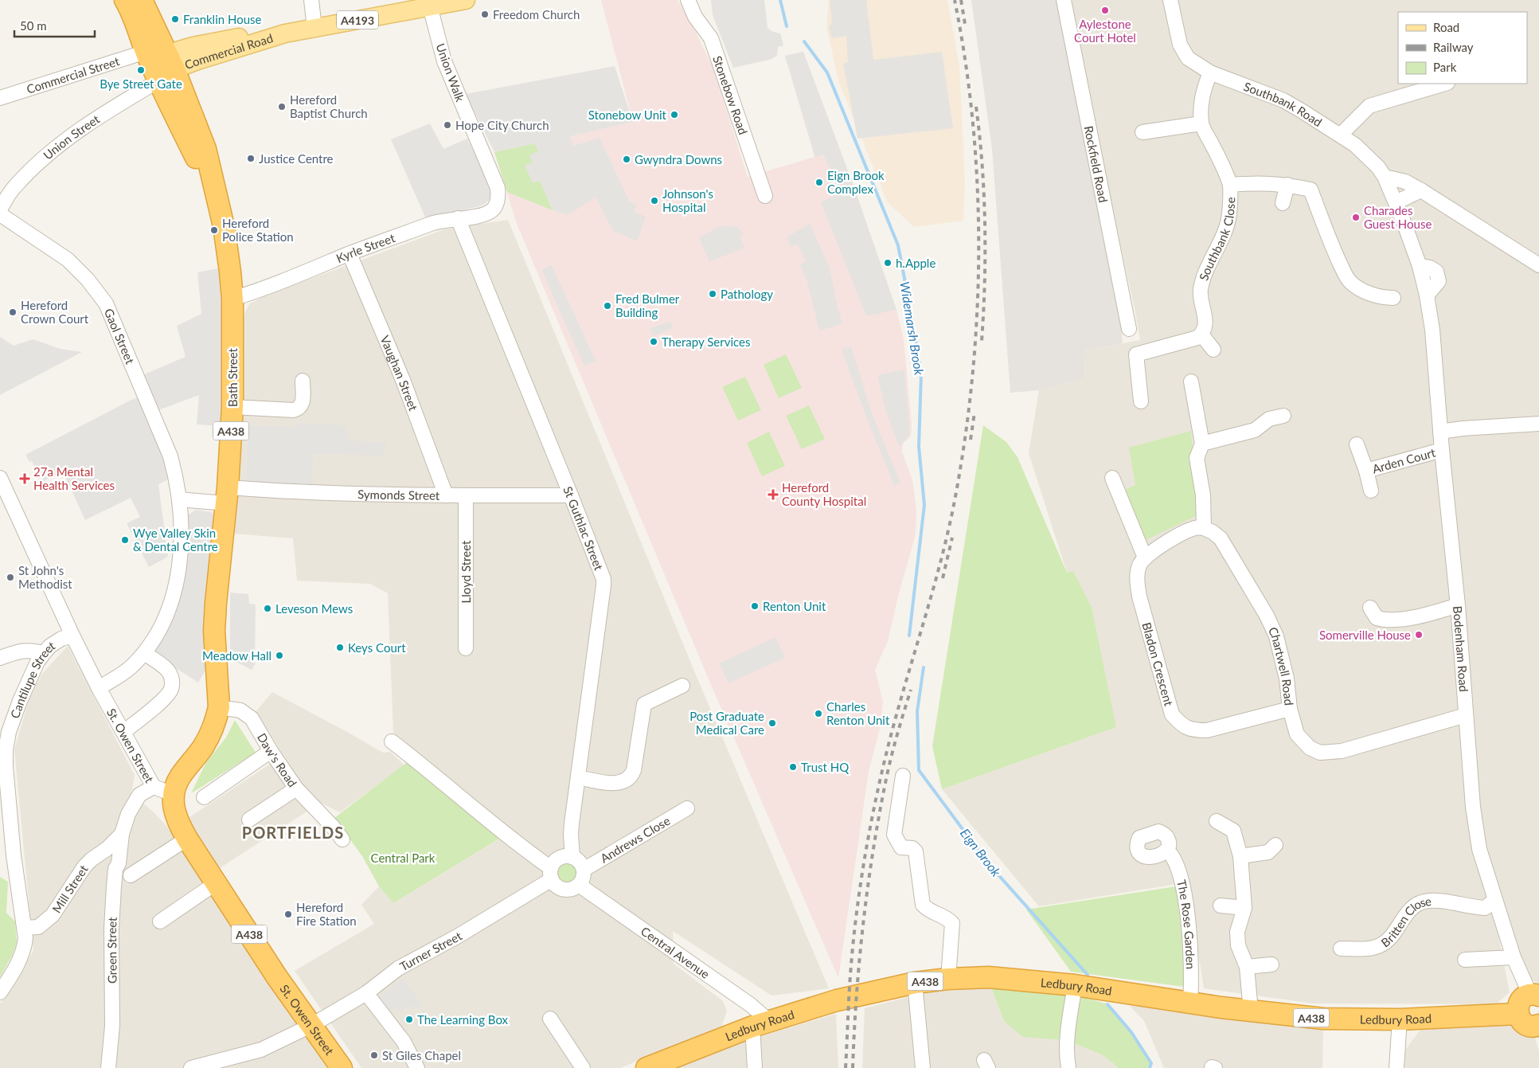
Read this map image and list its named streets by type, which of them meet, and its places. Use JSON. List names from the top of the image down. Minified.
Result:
{"streets":{"highway":["Bath Street","A438","St. Owen Street","Ledbury Road"],"main road":["A4193","Commercial Road"],"street":["Union Walk","Commercial Street","Stonebow Road","Southbank Road","Union Street","Rockfield Road","Southbank Close","Kyrle Street","Gaol Street","Vaughan Street","Arden Court","Symonds Street","St Guthlac Street","Lloyd Street","Bodenham Road","Bladon Crescent","Chartwell Road","Cantilupe Street","Daw's Road","Andrews Close","Mill Street","Britten Close","The Rose Garden","Green Street","Turner Street","Central Avenue"]},"crossings":[["Commercial Road","Union Walk"],["Commercial Road","Commercial Street"],["Commercial Road","Union Street"],["Commercial Road","Bath Street"],["Commercial Road","A438"],["Union Walk","Kyrle Street"],["Commercial Street","Union Street"],["Commercial Street","Bath Street"],["Commercial Street","A438"],["Southbank Road","Bodenham Road"],["Union Street","Bath Street"],["Union Street","A438"],["Kyrle Street","Vaughan Street"],["Kyrle Street","Bath Street"],["Kyrle Street","St Guthlac Street"],["Gaol Street","Symonds Street"],["Gaol Street","St. Owen Street"],["Vaughan Street","Symonds Street"],["Bath Street","A438"],["Bath Street","Symonds Street"],["Bath Street","St. Owen Street"],["Bath Street","Daw's Road"],["Bath Street","Mill Street"],["Arden Court","Bodenham Road"],["Symonds Street","St Guthlac Street"],["Symonds Street","Lloyd Street"],["St Guthlac Street","Andrews Close"],["St Guthlac Street","Turner Street"],["St Guthlac Street","Central Avenue"],["Bodenham Road","Chartwell Road"],["Bodenham Road","Britten Close"],["Bladon Crescent","Chartwell Road"],["Cantilupe Street","St. Owen Street"],["Cantilupe Street","Mill Street"],["St. Owen Street","Mill Street"],["St. Owen Street","Turner Street"],["Andrews Close","Turner Street"],["Andrews Close","Central Avenue"],["Mill Street","Green Street"],["The Rose Garden","Ledbury Road"],["Turner Street","Central Avenue"],["Central Avenue","Ledbury Road"]],"districts":["PORTFIELDS"],"water":["Widemarsh Brook","Eign Brook"],"parks":["Central Park"],"places":{"other":["Aylestone Court Hotel","Freedom Church","Franklin House","Bye Street Gate","Hereford Baptist Church","Stonebow Unit","Hope City Church","Justice Centre","Gwyndra Downs","Eign Brook Complex","Johnson's Hospital","Charades Guest House","Hereford Police Station","h.Apple","Pathology","Fred Bulmer Building","Hereford Crown Court","Therapy Services","Wye Valley Skin & Dental Centre","St John's Methodist","Renton Unit","Leveson Mews","Somerville House","Keys Court","Meadow Hall","Charles Renton Unit","Post Graduate Medical Care","Trust HQ","Hereford Fire Station","The Learning Box","St Giles Chapel"],"health":["27a Mental Health Services","Hereford County Hospital"]},"legend":["Road","Railway","Park"],"scale_bar":"50 m"}
